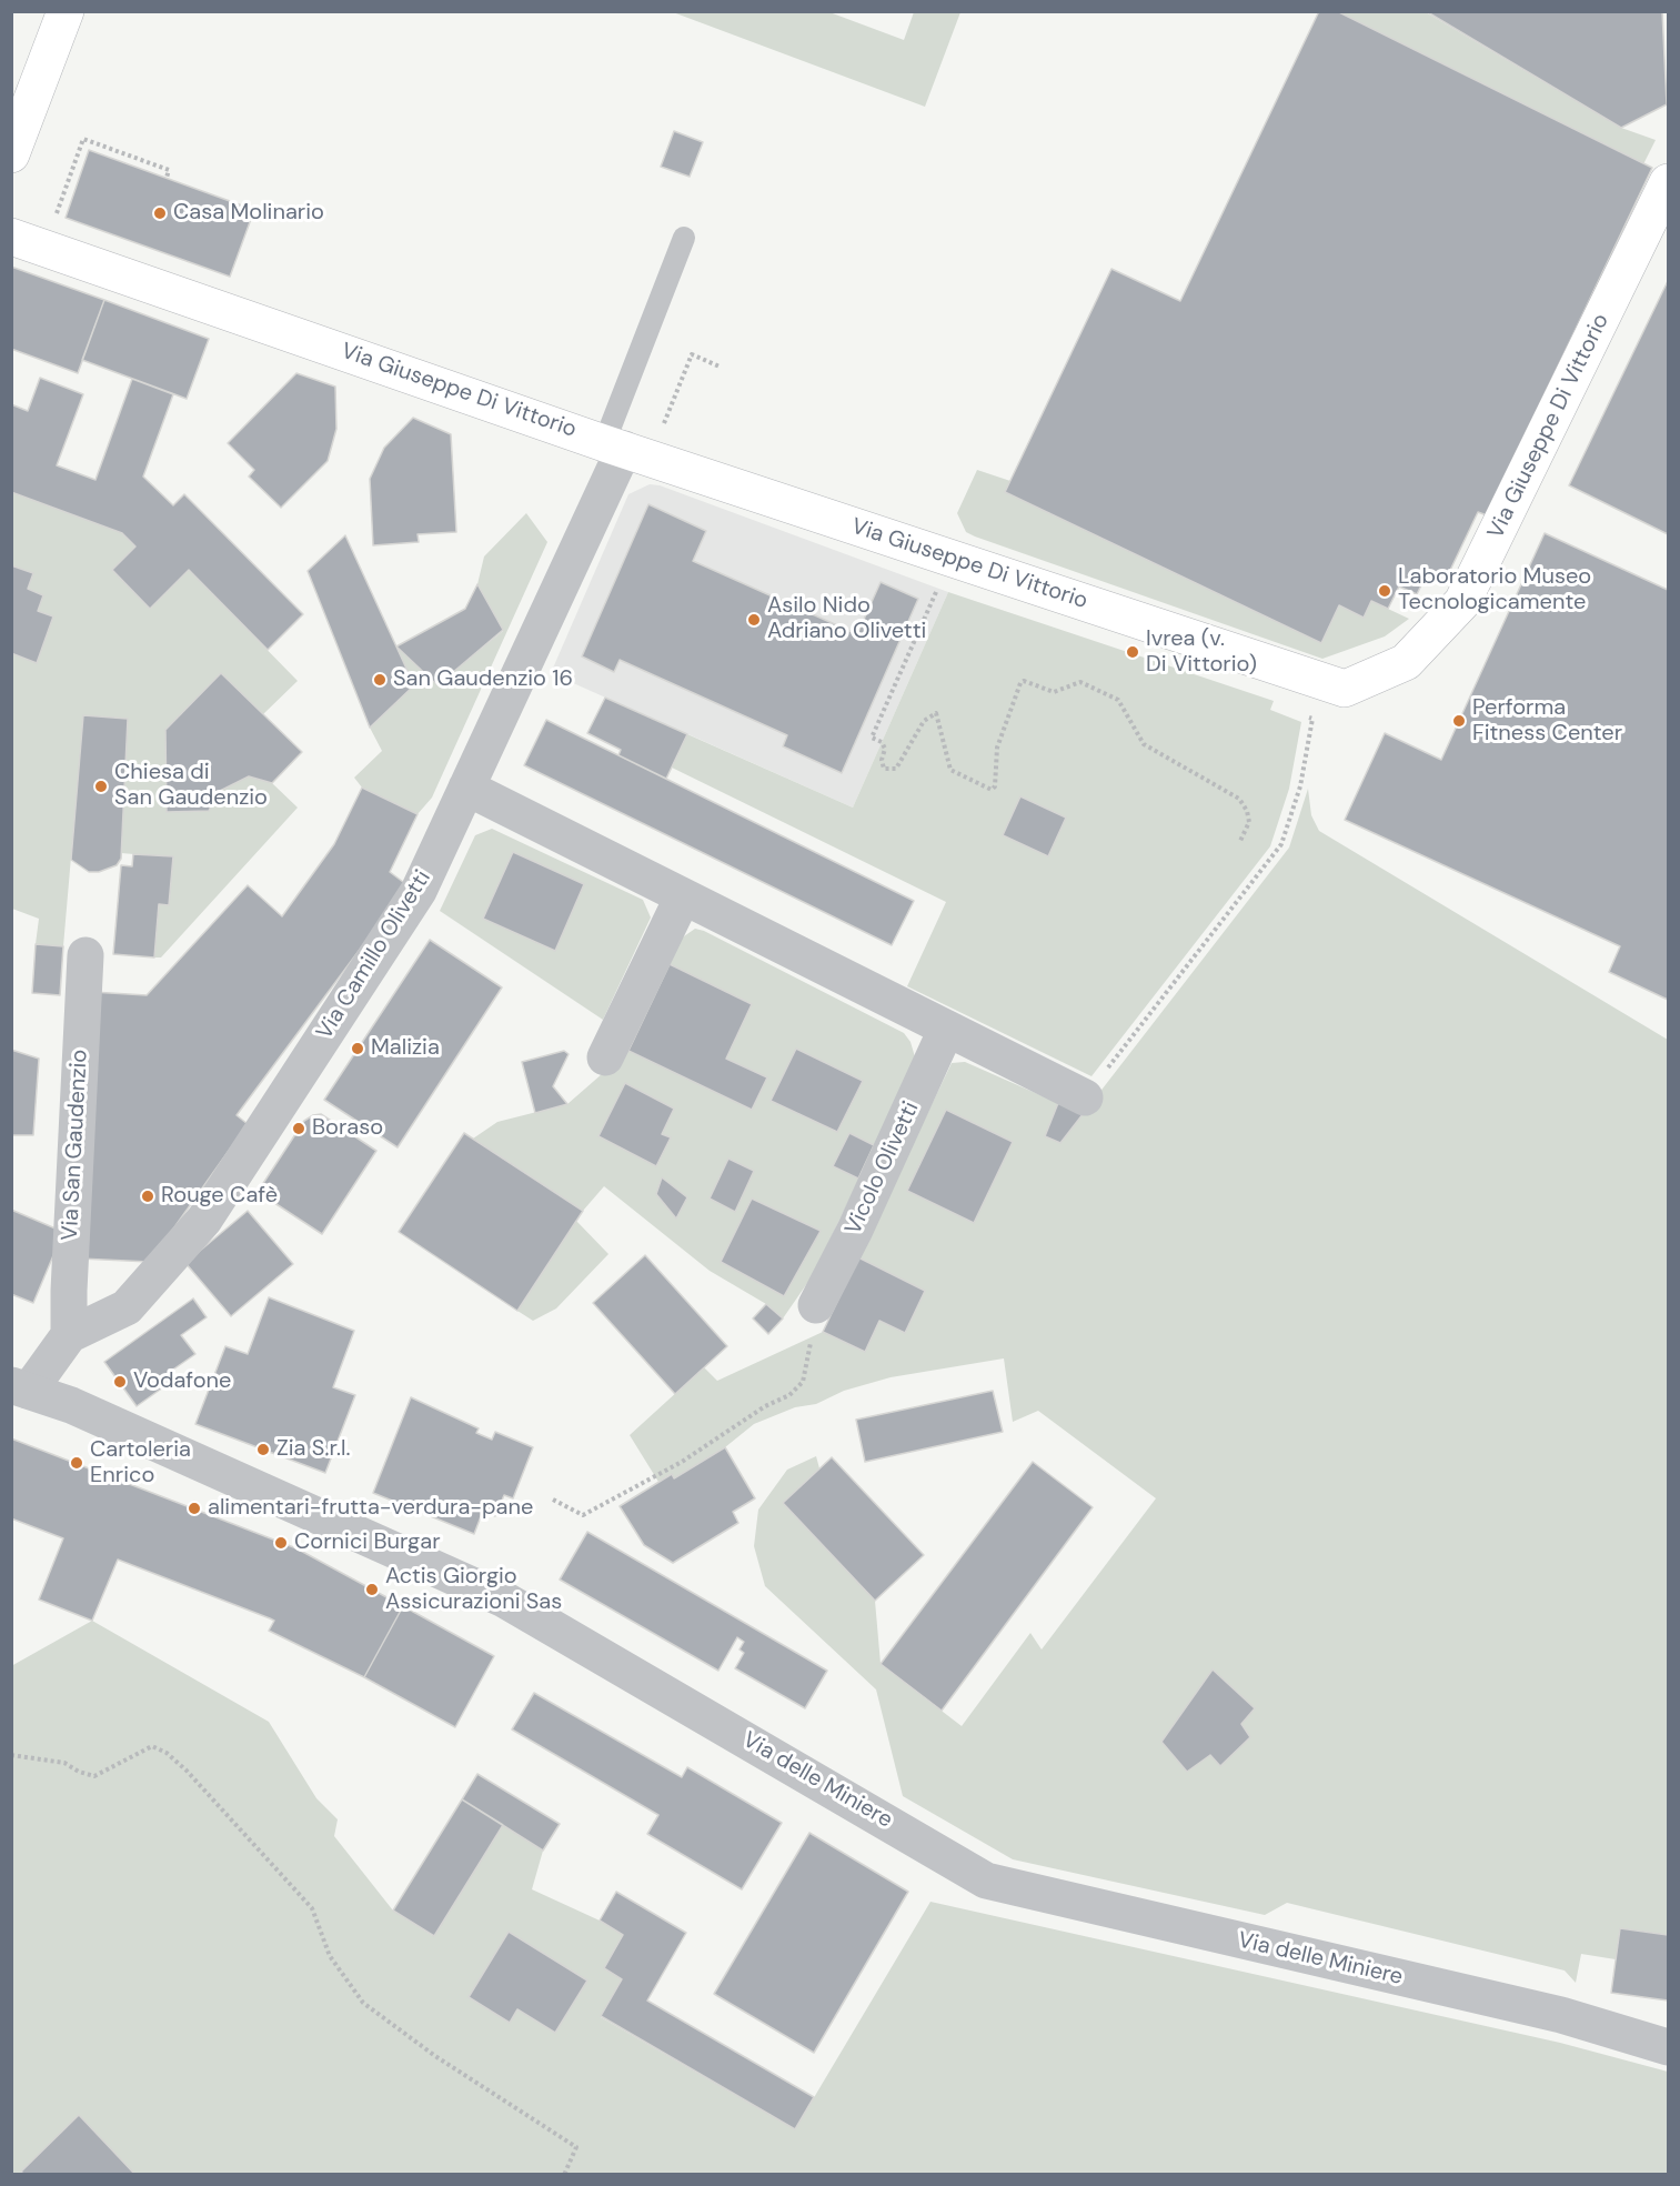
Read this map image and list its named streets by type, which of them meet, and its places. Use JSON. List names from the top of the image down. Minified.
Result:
{"streets":{"main road":["Via Giuseppe Di Vittorio"],"street":["Via Camillo Olivetti","Via San Gaudenzio","Vicolo Olivetti","Via delle Miniere"]},"crossings":[["Via Giuseppe Di Vittorio","Via Camillo Olivetti"],["Via Camillo Olivetti","Via San Gaudenzio"],["Via Camillo Olivetti","Via delle Miniere"]],"places":["Casa Molinario","Laboratorio Museo Tecnologicamente","Asilo Nido Adriano Olivetti","Ivrea (v. Di Vittorio)","San Gaudenzio 16","Performa Fitness Center","Chiesa di San Gaudenzio","Malizia","Boraso","Rouge Cafè","Vodafone","Zia S.r.l.","Cartoleria Enrico","alimentari-frutta-verdura-pane","Cornici Burgar","Actis Giorgio Assicurazioni Sas"]}
